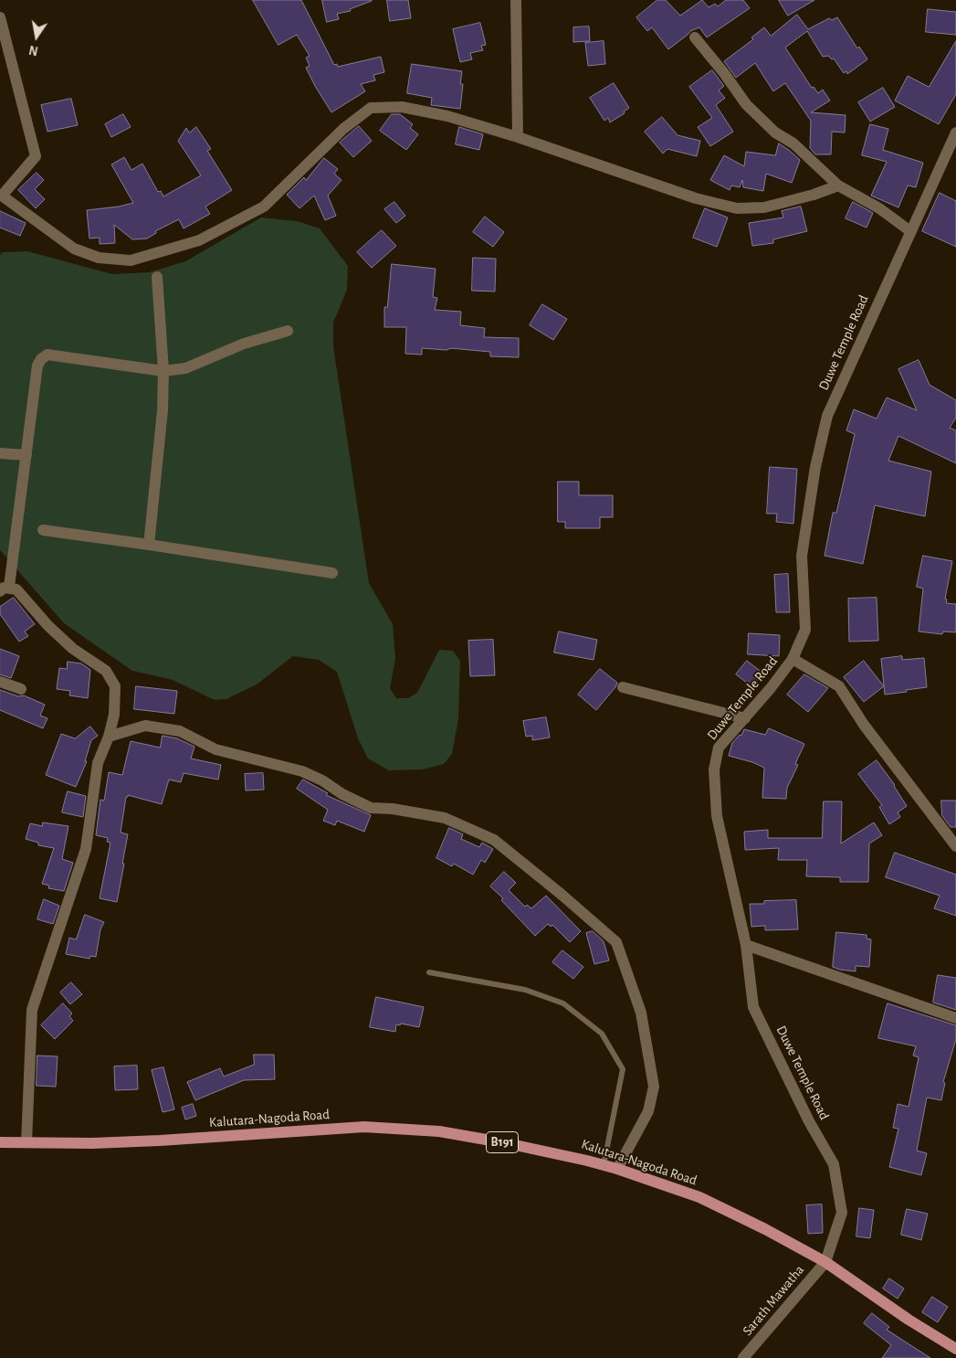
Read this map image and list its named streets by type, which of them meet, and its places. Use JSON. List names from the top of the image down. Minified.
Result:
{"streets":{"main road":["Kalutara-Nagoda Road","B191"],"street":["Duwe Temple Road","Sarath Mawatha"]},"crossings":[["Duwe Temple Road","Kalutara-Nagoda Road"],["Duwe Temple Road","Sarath Mawatha"],["Kalutara-Nagoda Road","Sarath Mawatha"]],"north":"bottom"}
